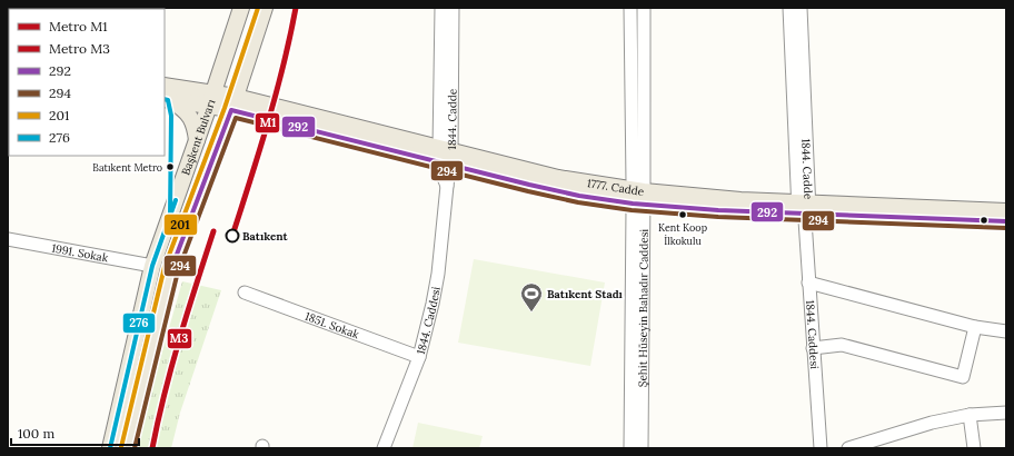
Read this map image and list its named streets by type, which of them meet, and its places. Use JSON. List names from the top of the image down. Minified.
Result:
{"streets":{"main road":["Başkent Bulvarı","1777. Cadde"],"street":["1844. Cadde","1991. Sokak","Şehit Hüseyin Bahadır Caddesi","1844. Caddesi","1851. Sokak"]},"crossings":[["1844. Cadde","1777. Cadde"],["1844. Cadde","1844. Caddesi"],["Başkent Bulvarı","1777. Cadde"],["Başkent Bulvarı","1991. Sokak"],["1777. Cadde","Şehit Hüseyin Bahadır Caddesi"],["1777. Cadde","1844. Caddesi"],["1844. Caddesi","1851. Sokak"]],"places":{"other":["Batıkent Metro","Kent Koop İlkokulu","Batıkent"],"sports":["Batıkent Stadı"]},"lines":["metro line M1","transit line 201","transit line 276","transit line 292","transit line 294","metro line M3"],"legend":["Metro M1","Metro M3","292","294","201","276"],"scale_bar":"100 m"}
